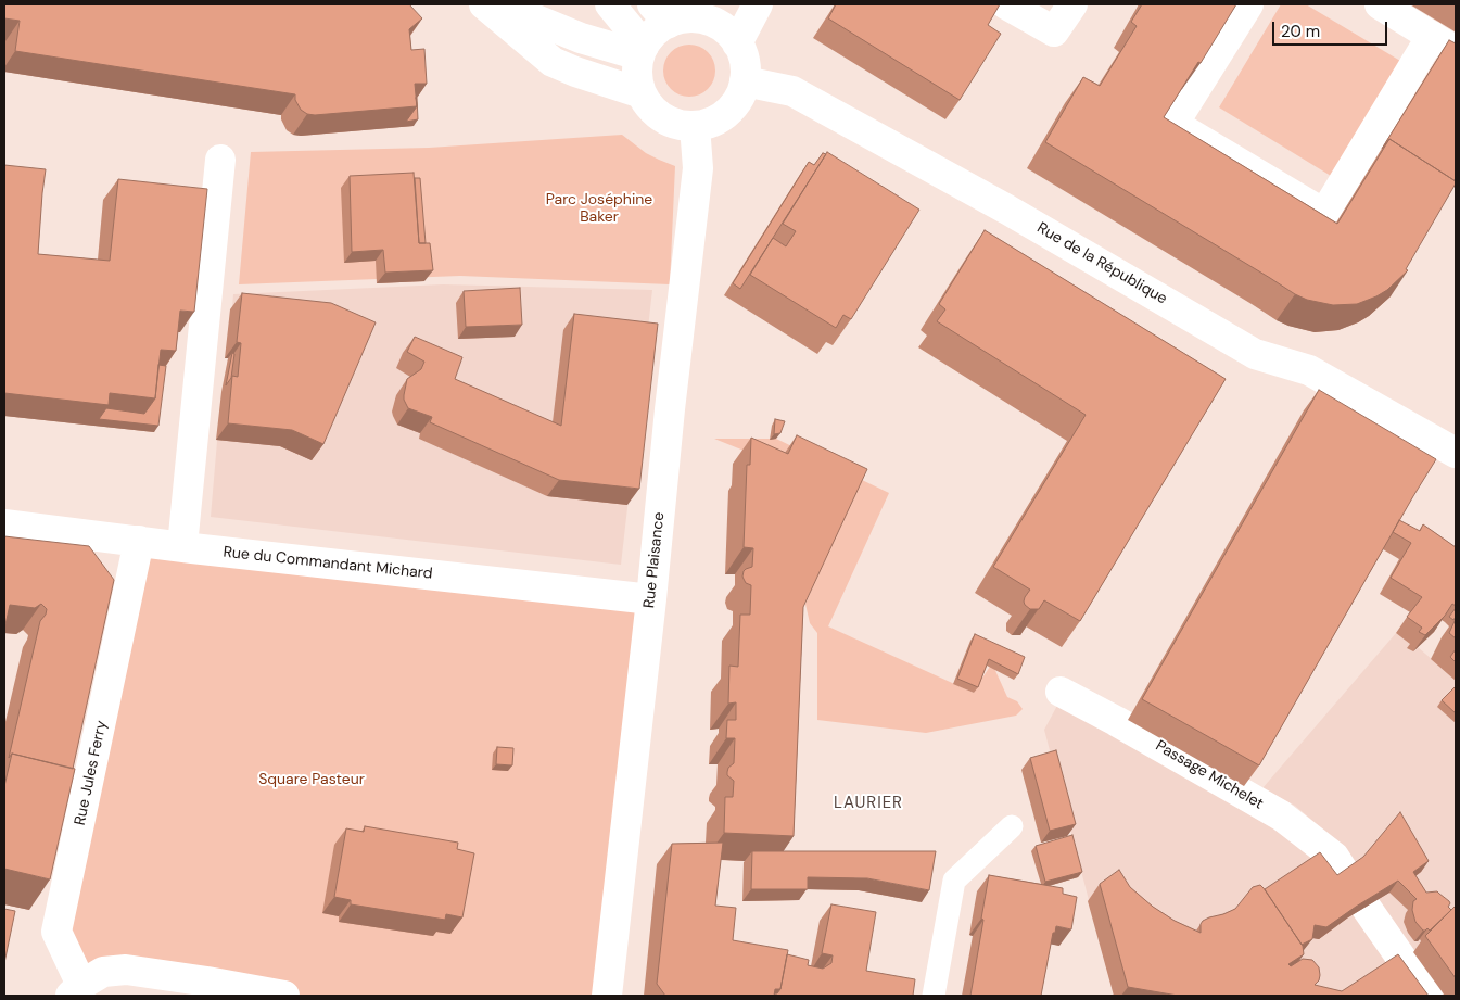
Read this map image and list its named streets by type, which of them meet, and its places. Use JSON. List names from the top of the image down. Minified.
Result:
{"streets":{"street":["Rue de la République","Rue Plaisance","Rue du Commandant Michard","Rue Jules Ferry","Passage Michelet"]},"crossings":[["Rue de la République","Rue Plaisance"],["Rue Plaisance","Rue du Commandant Michard"],["Rue du Commandant Michard","Rue Jules Ferry"]],"districts":["LAURIER"],"parks":["Parc Joséphine Baker","Square Pasteur"],"scale_bar":"20 m"}
